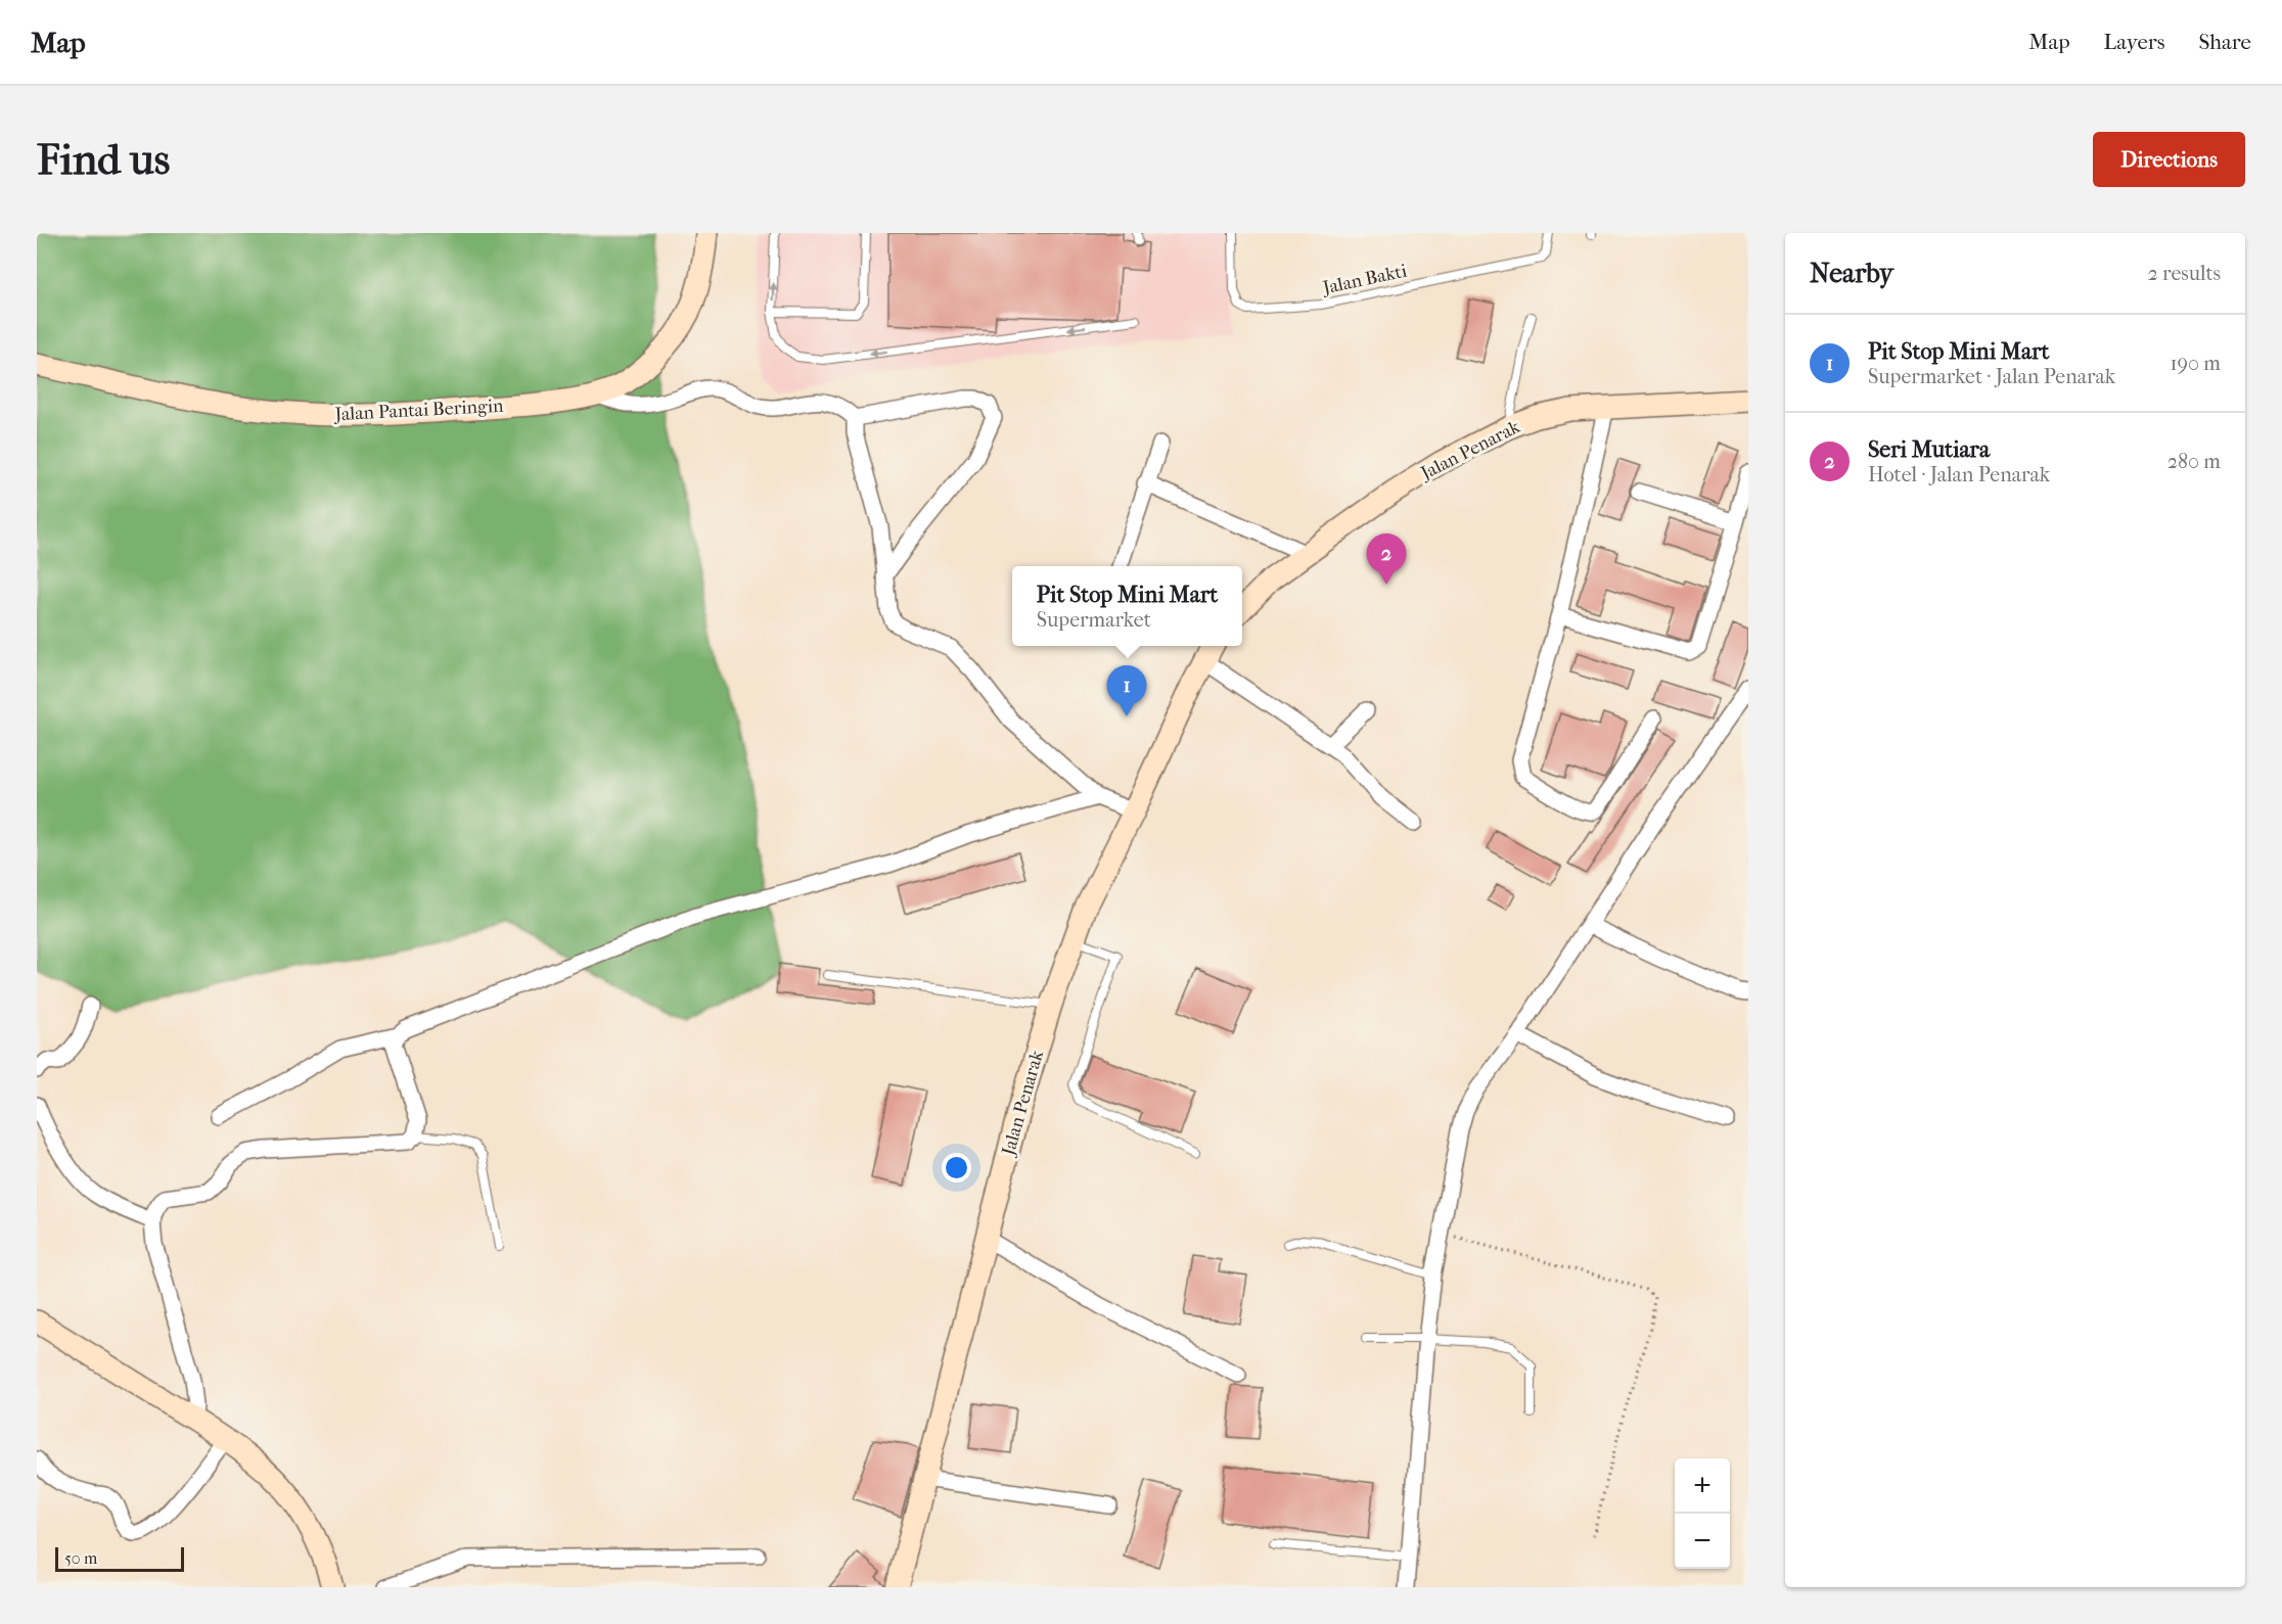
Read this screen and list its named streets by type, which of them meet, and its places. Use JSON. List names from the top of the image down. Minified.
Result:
{"streets":{"street":["Jalan Pantai Beringin","Jalan Penarak"],"lane":["Jalan Bakti"]},"scale_bar":"50 m","page":{"header":"Map","nav":["Map","Layers","Share"],"buttons":"Directions","title":"Find us","heading":["Nearby","2 results"],"list":[{"mark":"1","name":"Pit Stop Mini Mart","note":"Supermarket · Jalan Penarak","value":"190 m"},{"mark":"2","name":"Seri Mutiara","note":"Hotel · Jalan Penarak","value":"280 m"}],"pins":["2","1"],"popup":["Pit Stop Mini Mart","Supermarket"],"map_buttons":["+","−"],"scale":"50 m"}}
